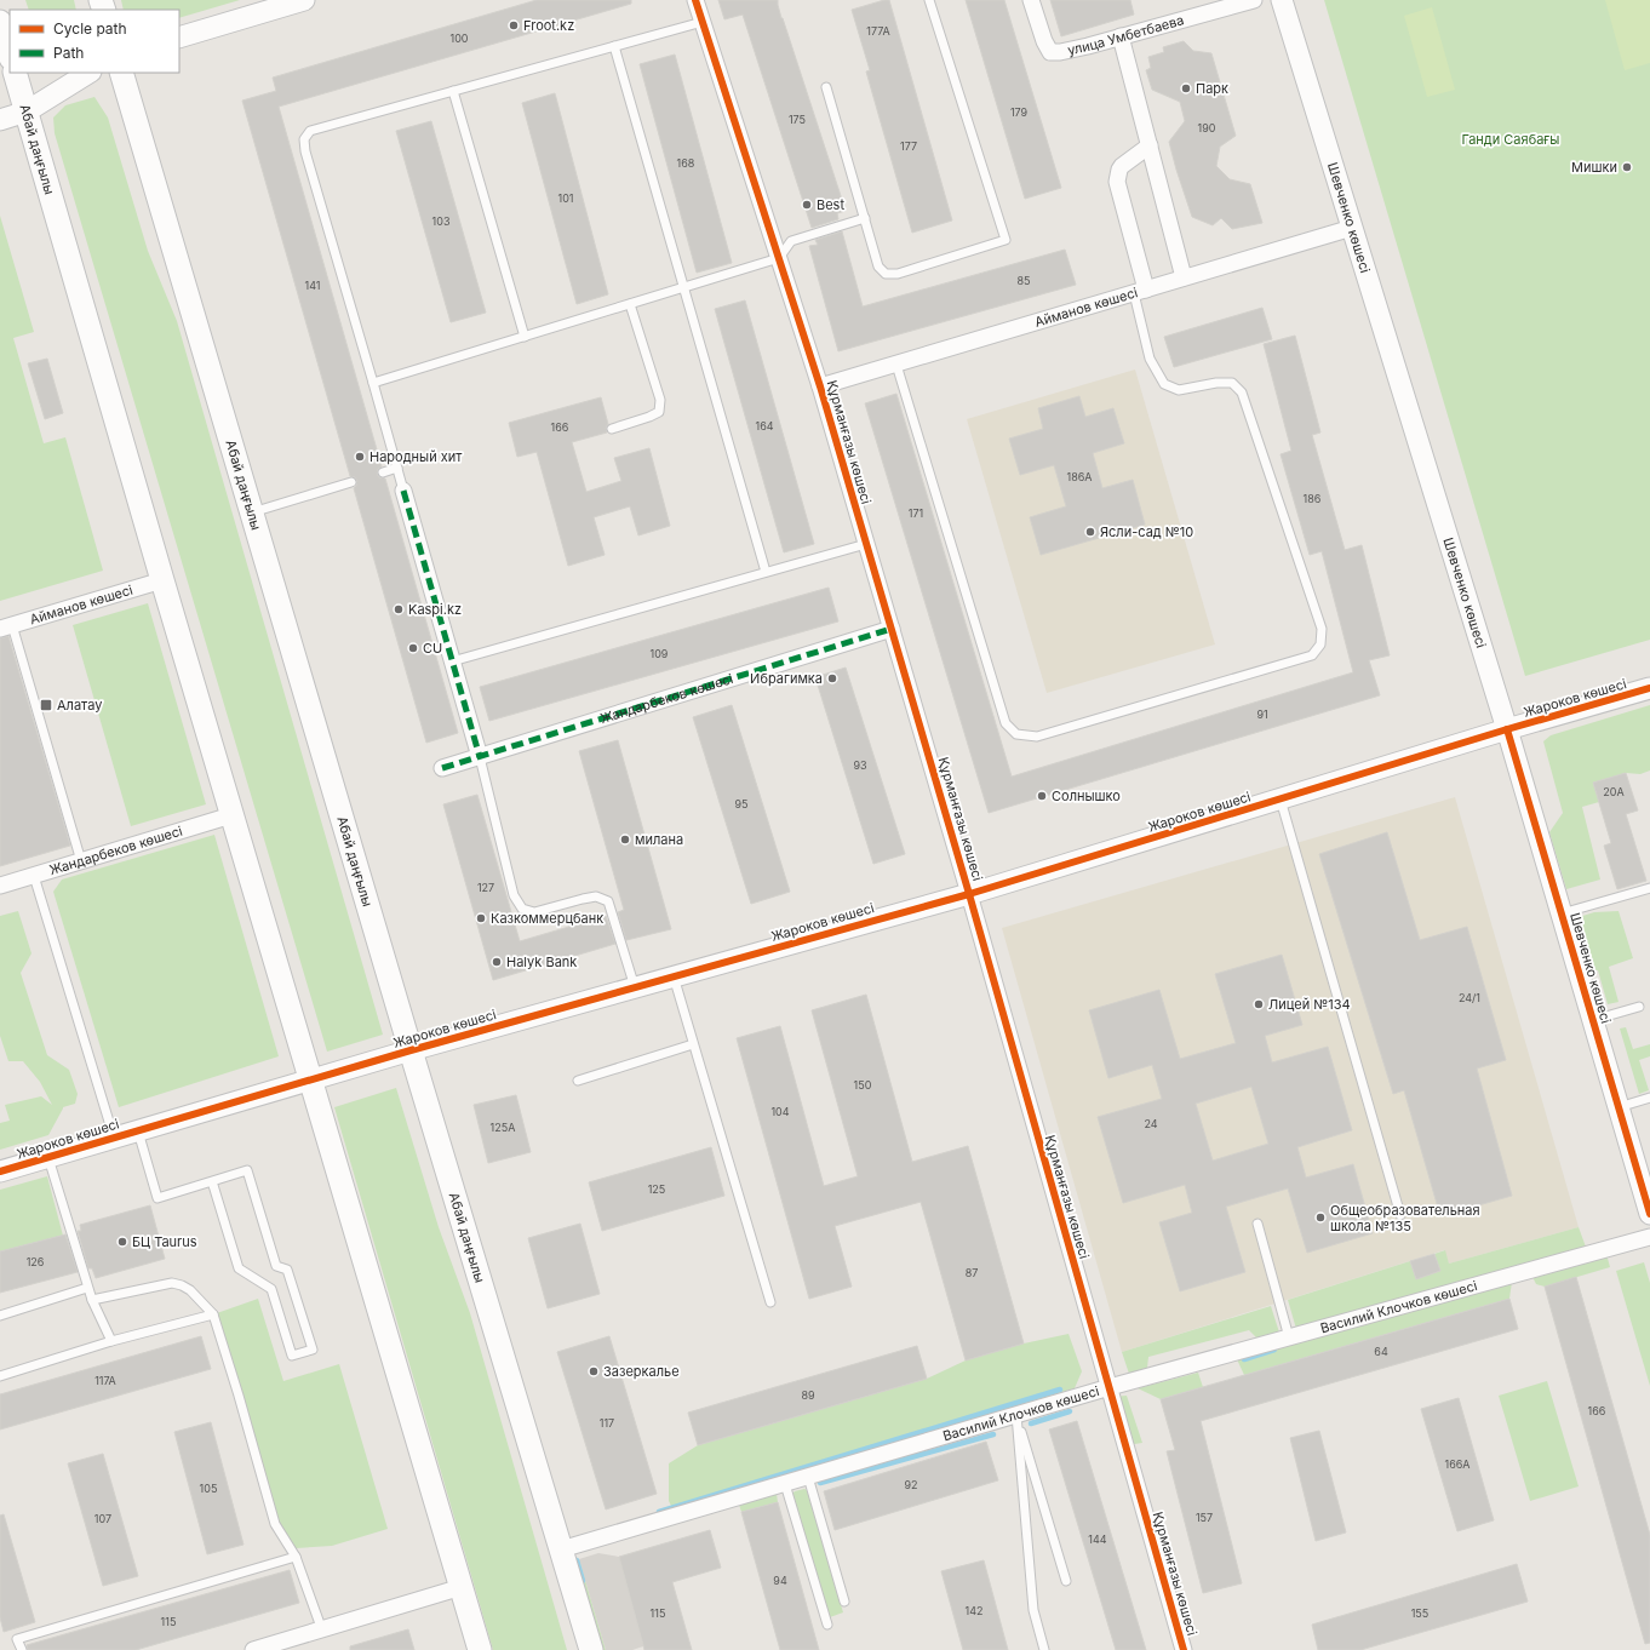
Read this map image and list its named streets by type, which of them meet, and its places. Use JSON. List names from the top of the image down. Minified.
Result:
{"streets":{"main road":["Абай даңғылы"],"street":["улица Умбетбаева","Шевченко көшесі","Айманов көшесі","Құрманғазы көшесі","Жароков көшесі","Жандарбеков көшесі","Василий Клочков көшесі"]},"crossings":[["Абай даңғылы","Айманов көшесі"],["Абай даңғылы","Жароков көшесі"],["Абай даңғылы","Жандарбеков көшесі"],["Абай даңғылы","Василий Клочков көшесі"],["Шевченко көшесі","Айманов көшесі"],["Шевченко көшесі","Жароков көшесі"],["Айманов көшесі","Құрманғазы көшесі"],["Құрманғазы көшесі","Жароков көшесі"],["Құрманғазы көшесі","Жандарбеков көшесі"],["Құрманғазы көшесі","Василий Клочков көшесі"]],"parks":["Ганди Саябағы"],"places":{"other":["Froot.kz","Парк","Мишки","Best","Народный хит","Ясли-сад №10","Kaspi.kz","CU","Ибрагимка","Солнышко","милана","Казкоммерцбанк","Halyk Bank","Лицей №134","Общеобразовательная школа №135","БЦ Taurus","Зазеркалье"],"transit":["Алатау"]},"house_numbers":["177А","100","179","175","190","177","168","101","103","85","141","164","166","186А","186","171","109","91","93","20А","95","127","24/1","150","104","24","125А","125","126","87","64","117А","89","166","117","166А","92","105","157","107","144","94","142","115","155","115"],"legend":["Cycle path","Path"]}
